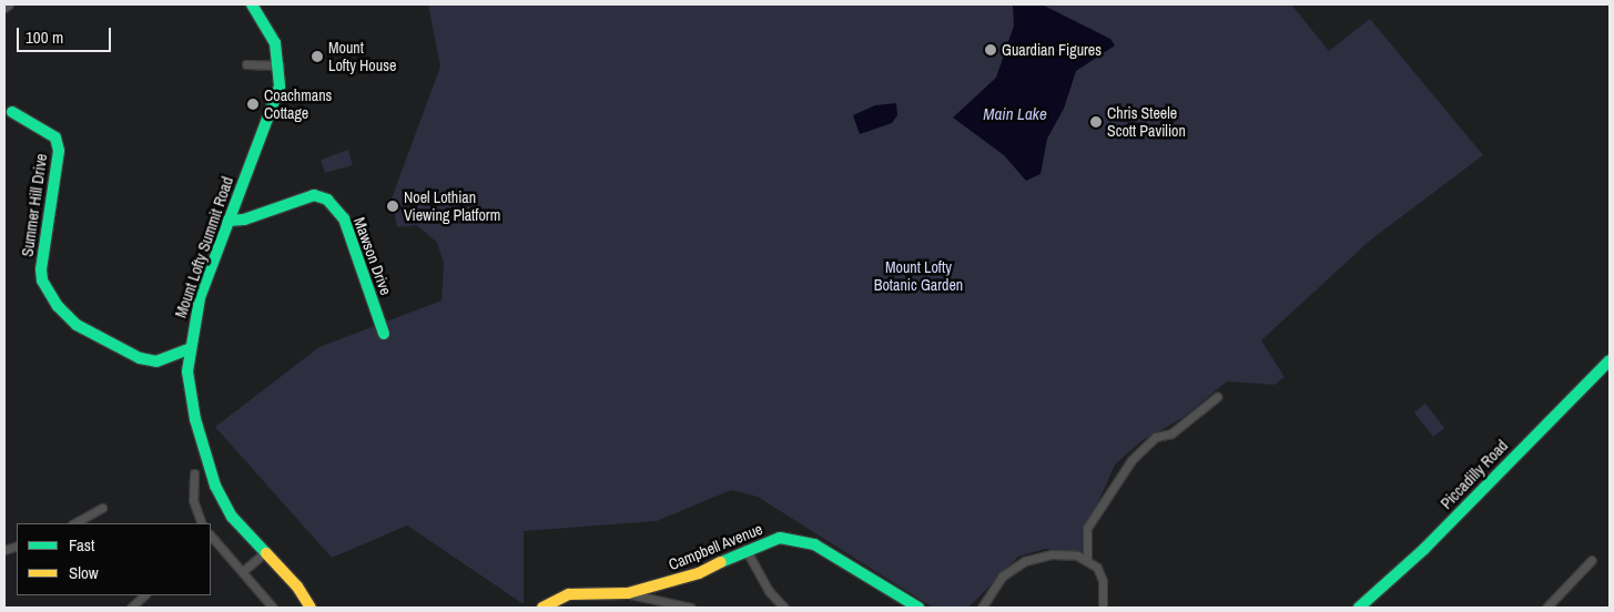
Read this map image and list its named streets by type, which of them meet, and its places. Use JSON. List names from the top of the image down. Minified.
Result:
{"streets":{"street":["Summer Hill Drive","Mount Lofty Summit Road","Mawson Drive","Piccadilly Road","Campbell Avenue"]},"crossings":[["Summer Hill Drive","Mount Lofty Summit Road"],["Mount Lofty Summit Road","Mawson Drive"]],"water":["Main Lake"],"parks":["Mount Lofty Botanic Garden"],"places":["Guardian Figures","Mount Lofty House","Coachmans Cottage","Chris Steele Scott Pavilion","Noel Lothian Viewing Platform"],"legend":["Fast","Slow"],"scale_bar":"100 m"}
